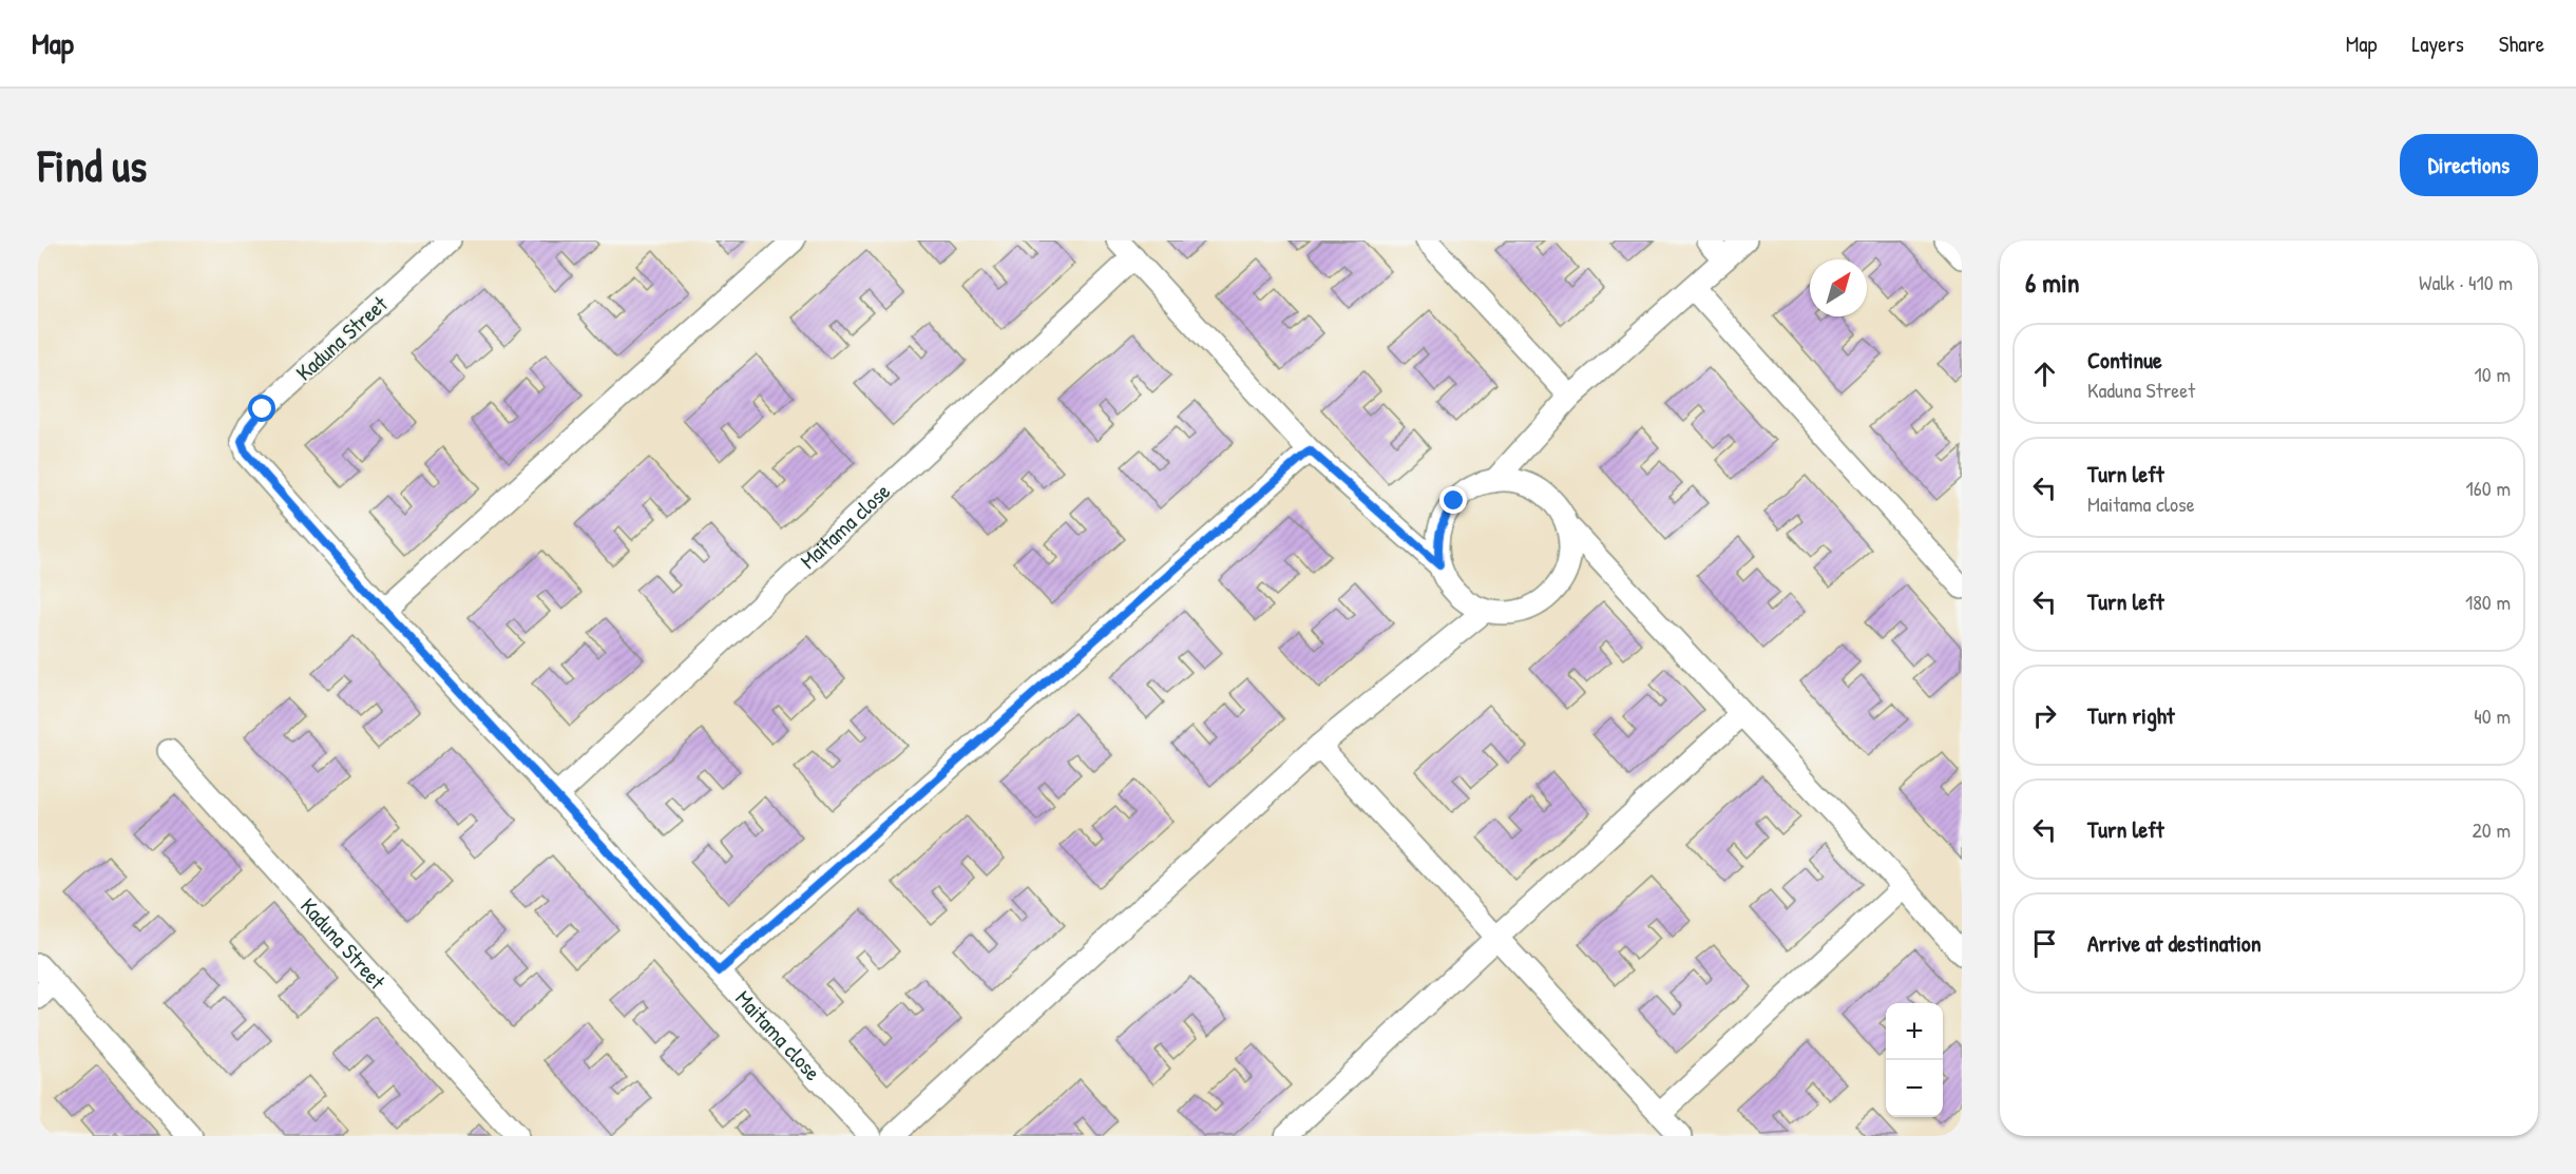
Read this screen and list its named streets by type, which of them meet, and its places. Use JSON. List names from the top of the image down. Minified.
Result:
{"streets":{"street":["Kaduna Street","Maitama close"]},"crossings":[["Kaduna Street","Maitama close"]],"north":"top right","page":{"header":"Map","nav":["Map","Layers","Share"],"buttons":"Directions","title":"Find us","heading":["6 min","Walk · 410 m"],"list":[["Continue","Kaduna Street","10 m"],["Turn left","Maitama close","160 m"],["Turn left","180 m"],["Turn right","40 m"],["Turn left","20 m"],"Arrive at destination"],"map_buttons":["+","−"]}}
